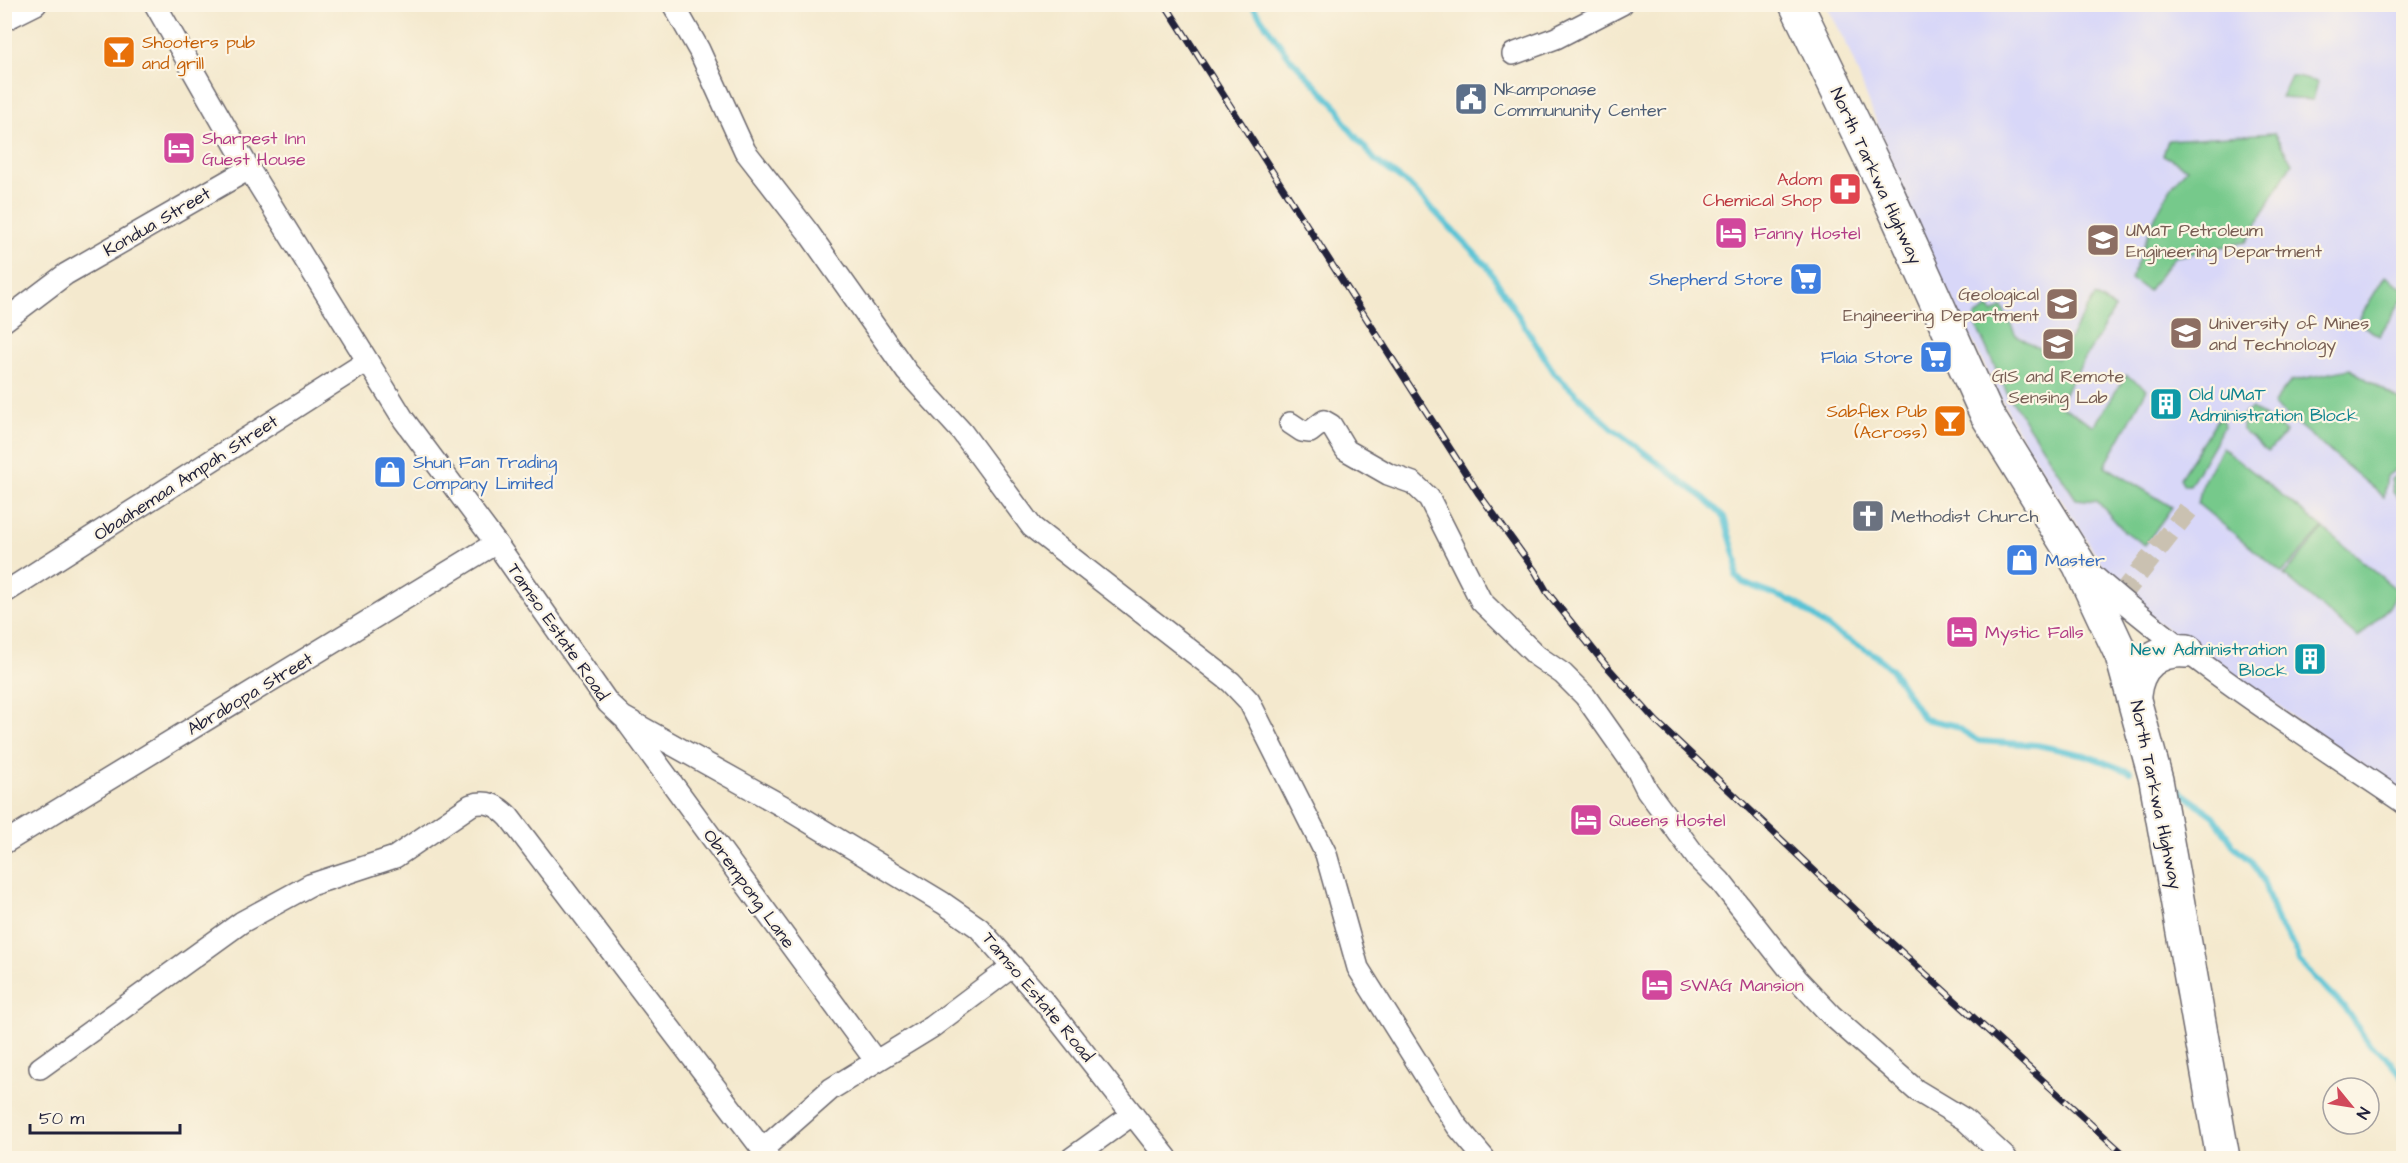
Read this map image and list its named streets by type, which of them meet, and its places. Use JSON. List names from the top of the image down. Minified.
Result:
{"streets":{"main road":["North Tarkwa Highway"],"street":["Kondua Street","Obaahemaa Ampah Street","Tamso Estate Road","Abrabopa Street","Obrempong Lane"]},"crossings":[["Kondua Street","Tamso Estate Road"],["Obaahemaa Ampah Street","Tamso Estate Road"],["Tamso Estate Road","Abrabopa Street"],["Tamso Estate Road","Obrempong Lane"]],"places":{"bar":["Shooters pub and grill","Sabflex Pub (Across)"],"public building":["Nkamponase Commununity Center"],"hotel":["Sharpest Inn Guest House","Fanny Hostel","Mystic Falls","Queens Hostel","SWAG Mansion"],"pharmacy":["Adom Chemical Shop"],"school or university":["UMaT Petroleum Engineering Department","Geological Engineering Department","University of Mines and Technology","GIS and Remote Sensing Lab"],"supermarket":["Shepherd Store","Flaia Store"],"building":["Old UMaT Administration Block","New Administration Block"],"shop":["Shun Fan Trading Company Limited","Master"],"church":["Methodist Church"]},"scale_bar":"50 m","north":"bottom right"}
